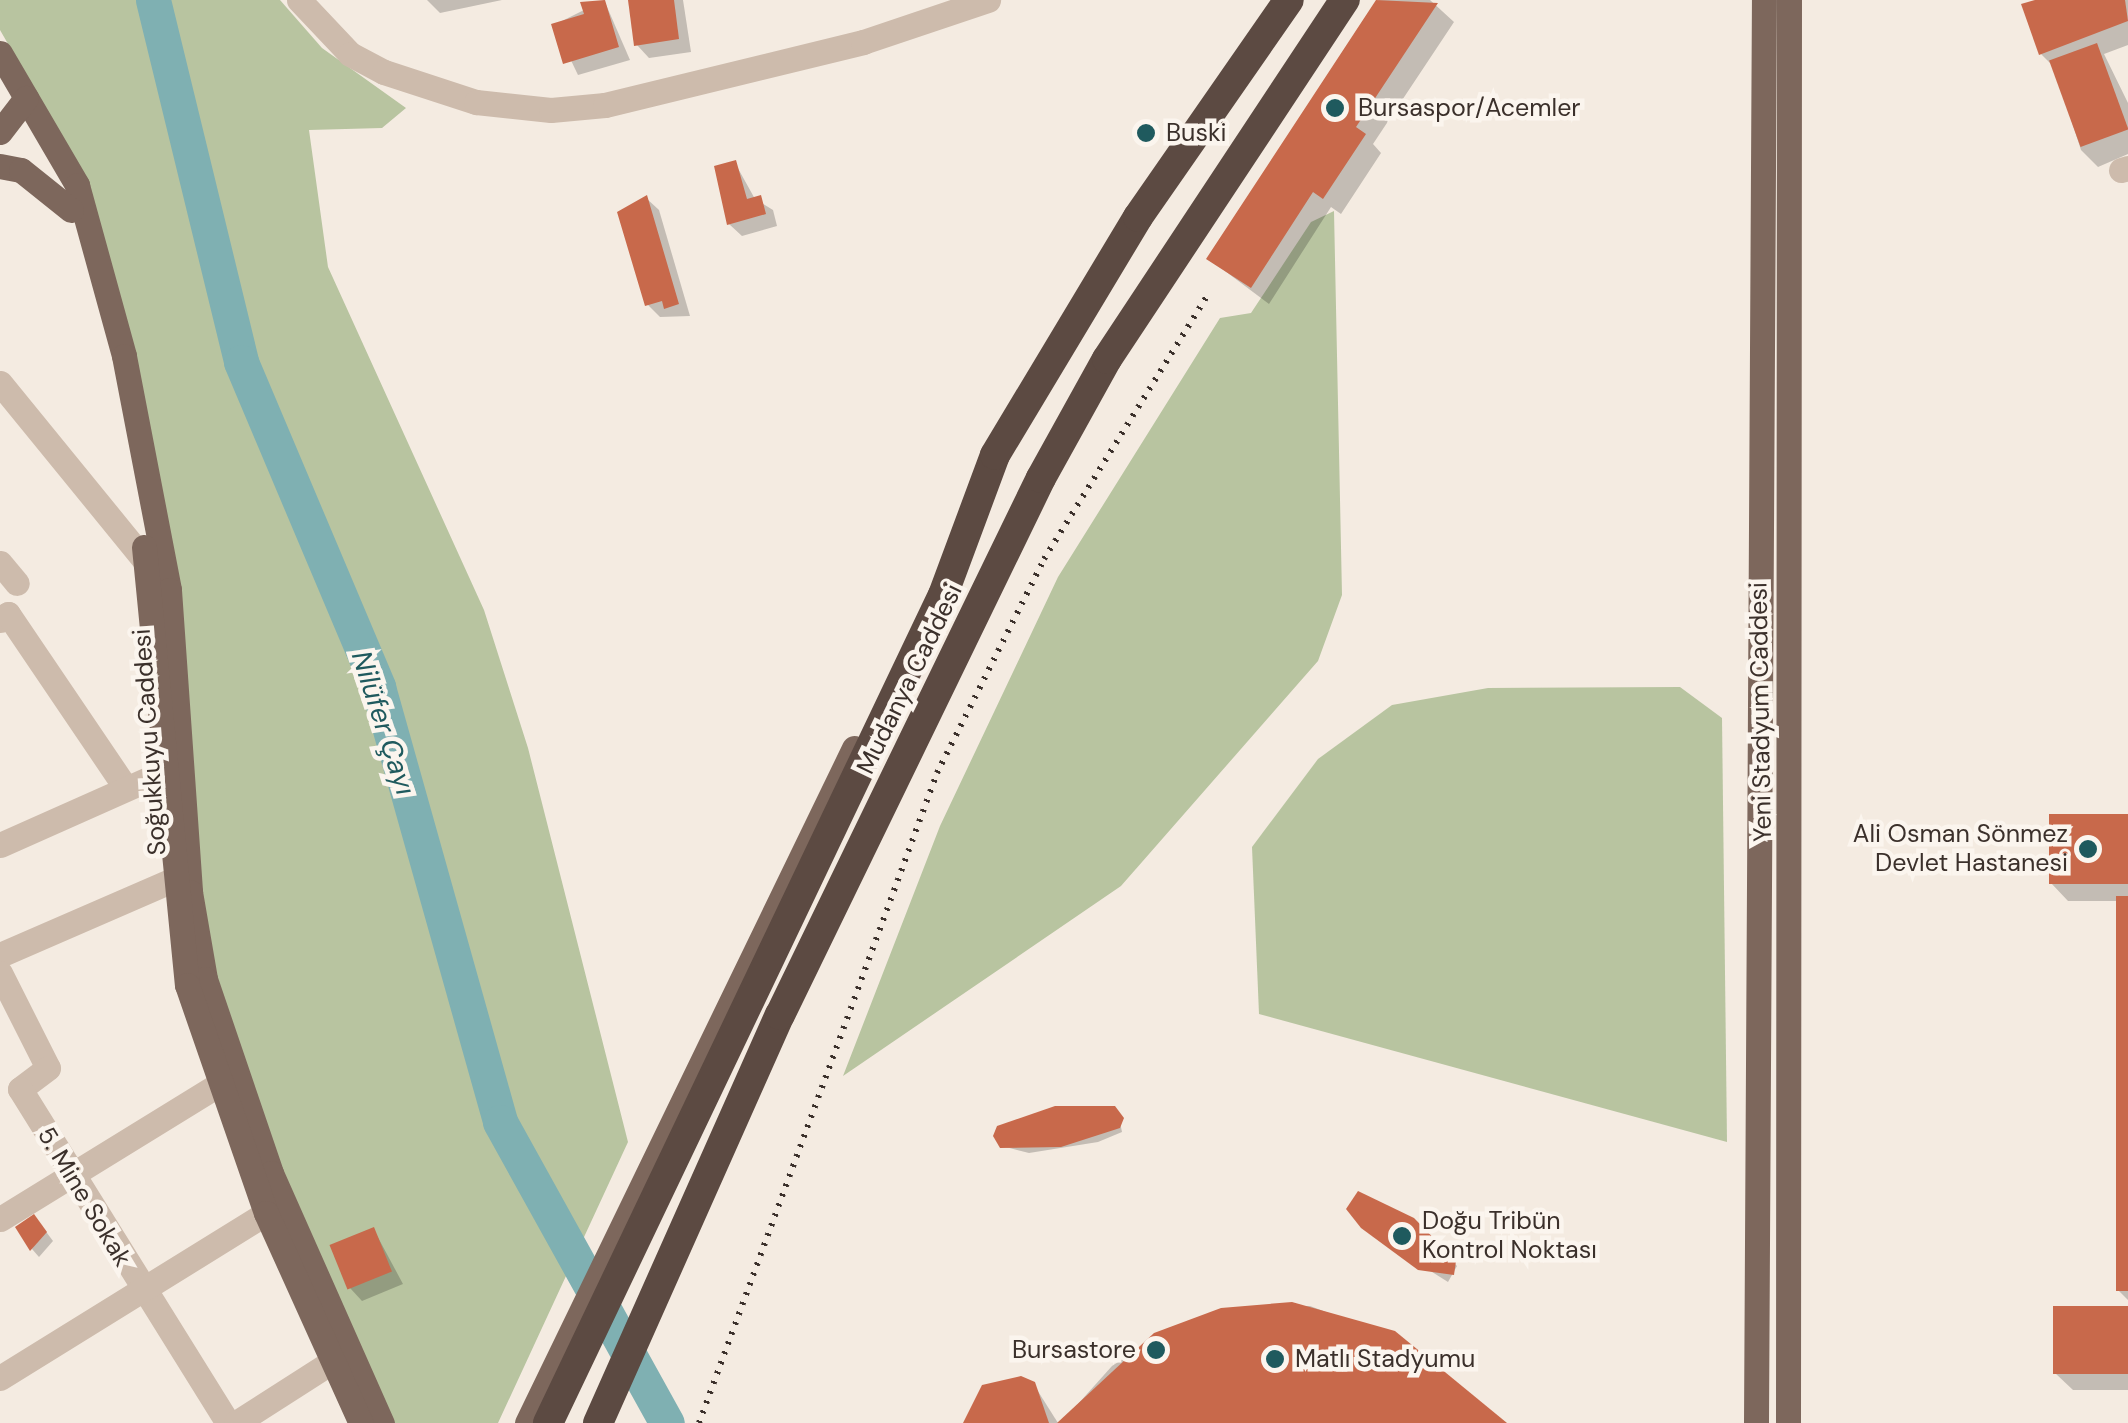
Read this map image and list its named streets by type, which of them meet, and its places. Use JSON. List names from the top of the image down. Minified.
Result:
{"streets":{"highway":["Mudanya Caddesi"],"main road":["Yeni Stadyum Caddesi","Soğukkuyu Caddesi"],"street":["5. Mine Sokak"]},"water":["Nilüfer Çayı"],"places":["Bursaspor/Acemler","Buski","Ali Osman Sönmez Devlet Hastanesi","Doğu Tribün Kontrol Noktası","Bursastore","Matlı Stadyumu"]}
